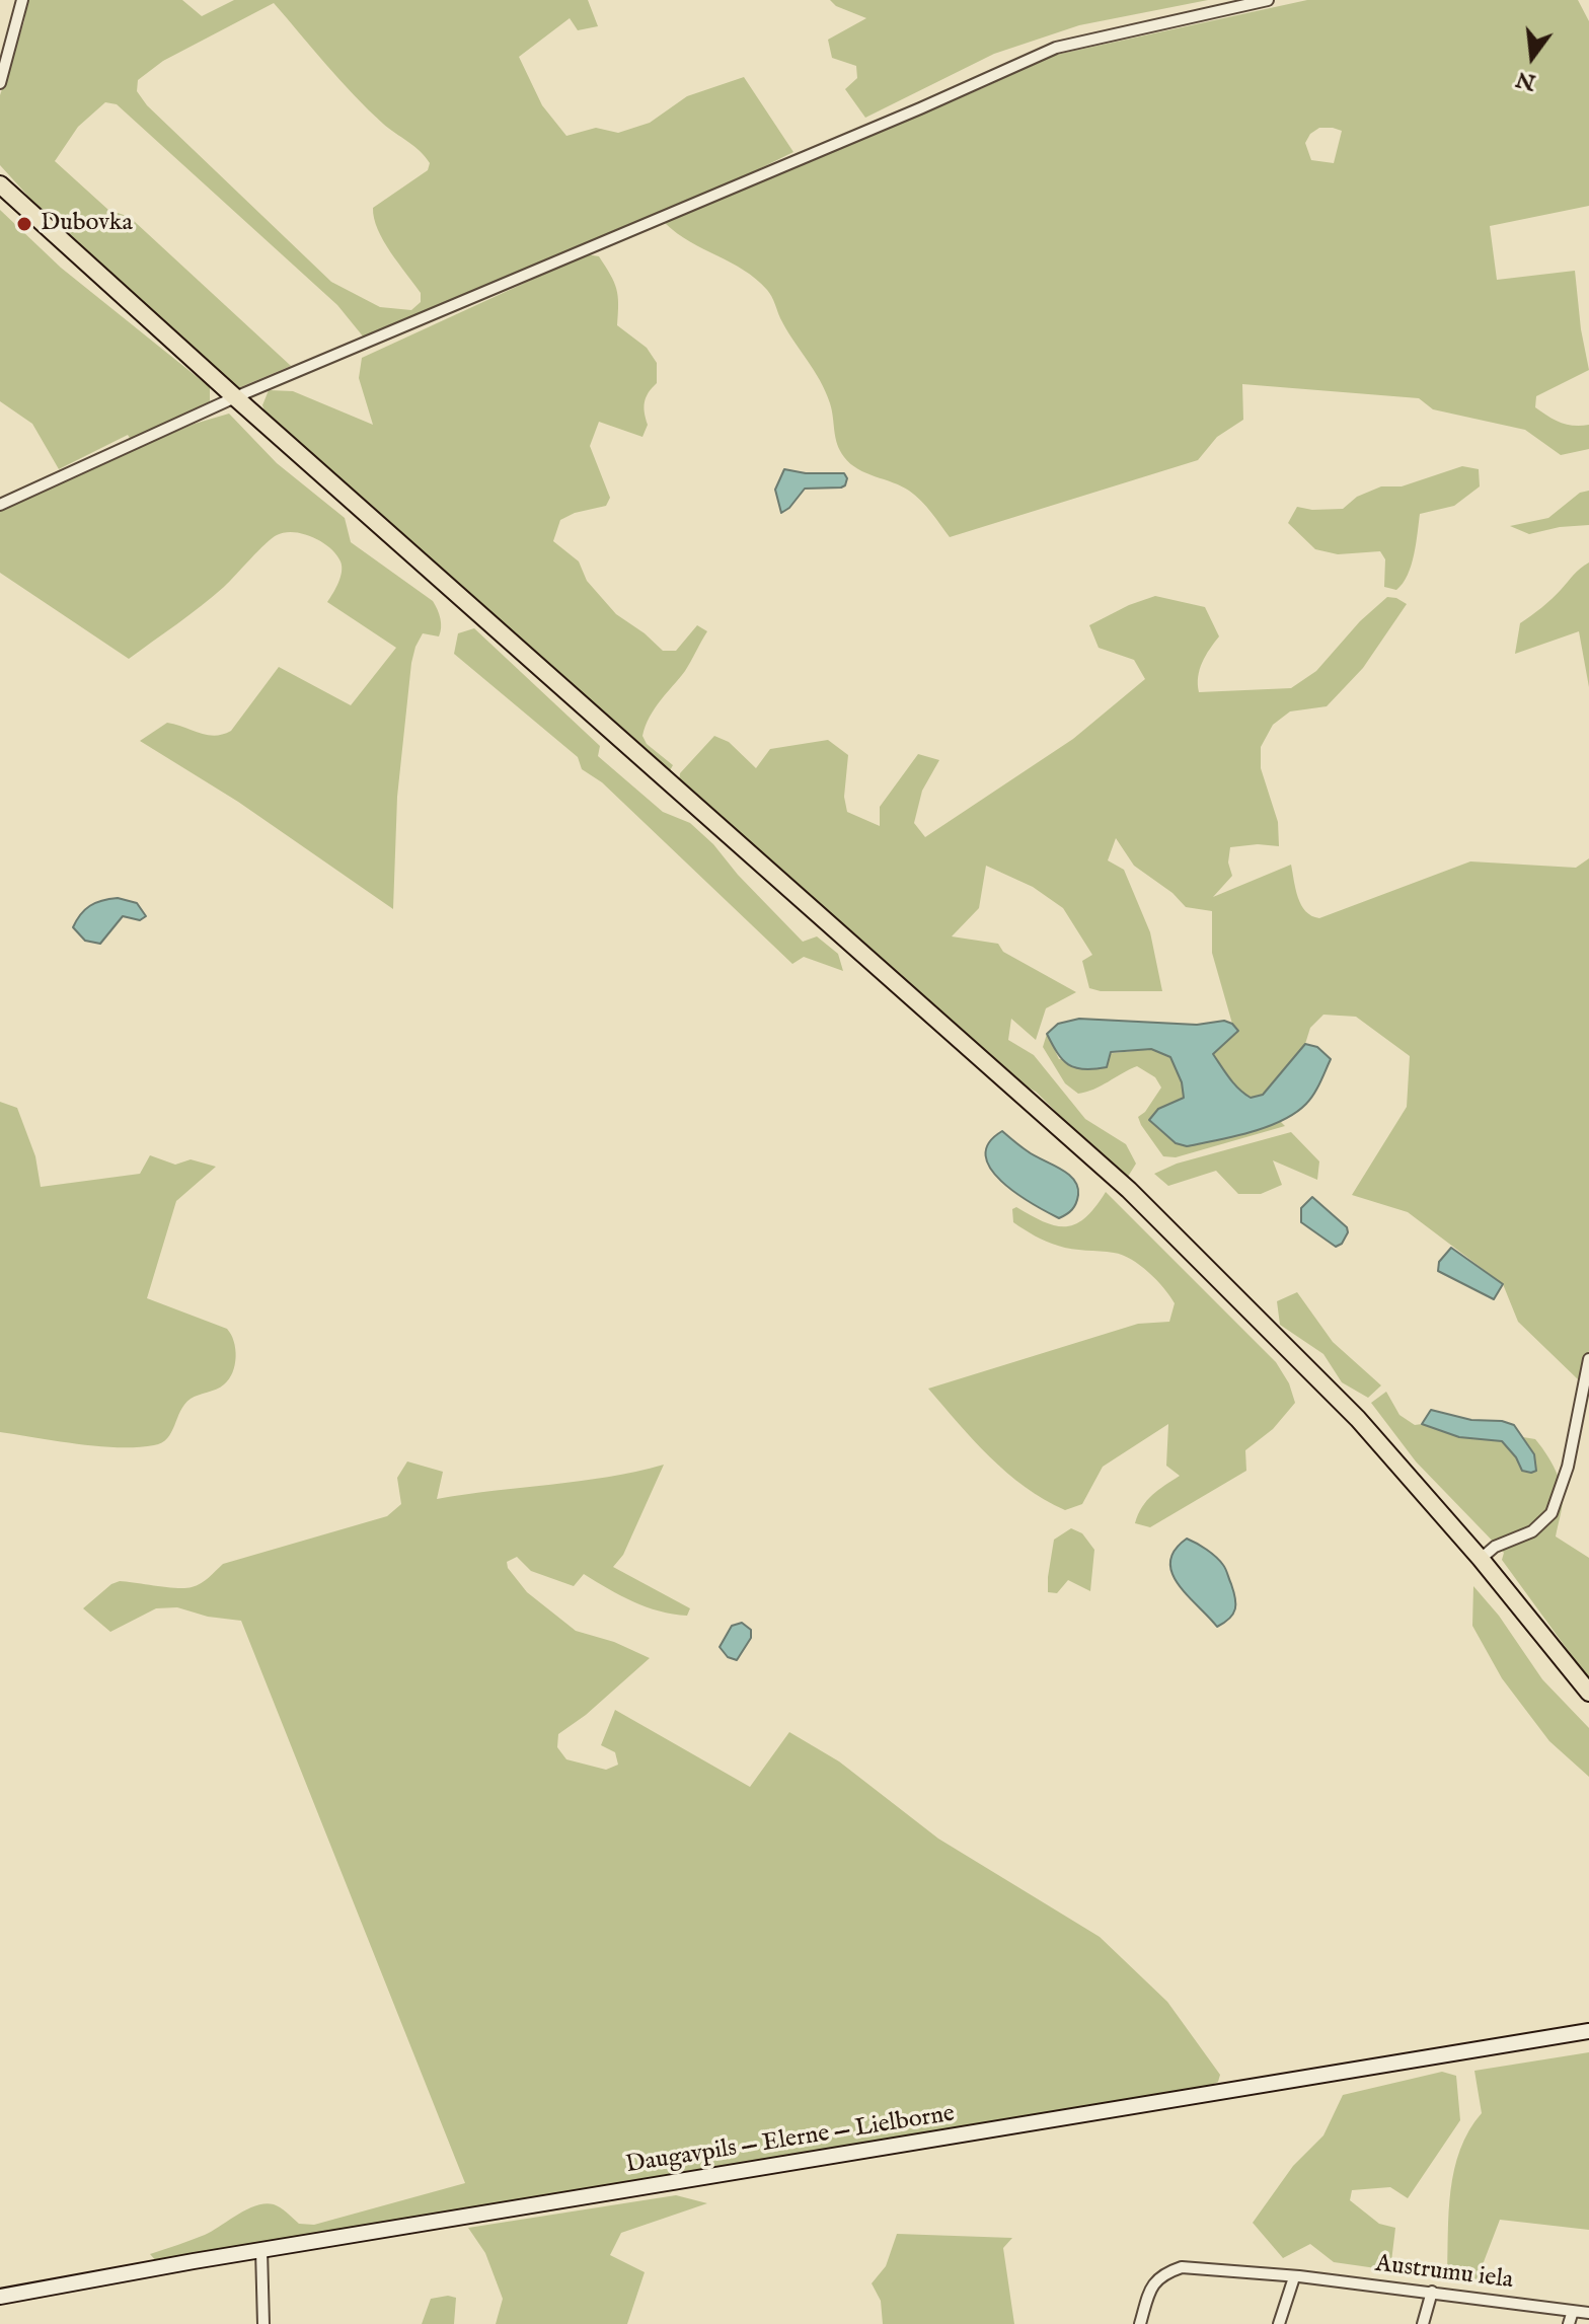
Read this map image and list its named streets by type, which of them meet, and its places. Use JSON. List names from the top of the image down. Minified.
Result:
{"streets":{"main road":["Daugavpils — Elerne — Lielborne"],"street":["Austrumu iela"]},"places":["Dubovka"],"north":"bottom"}
